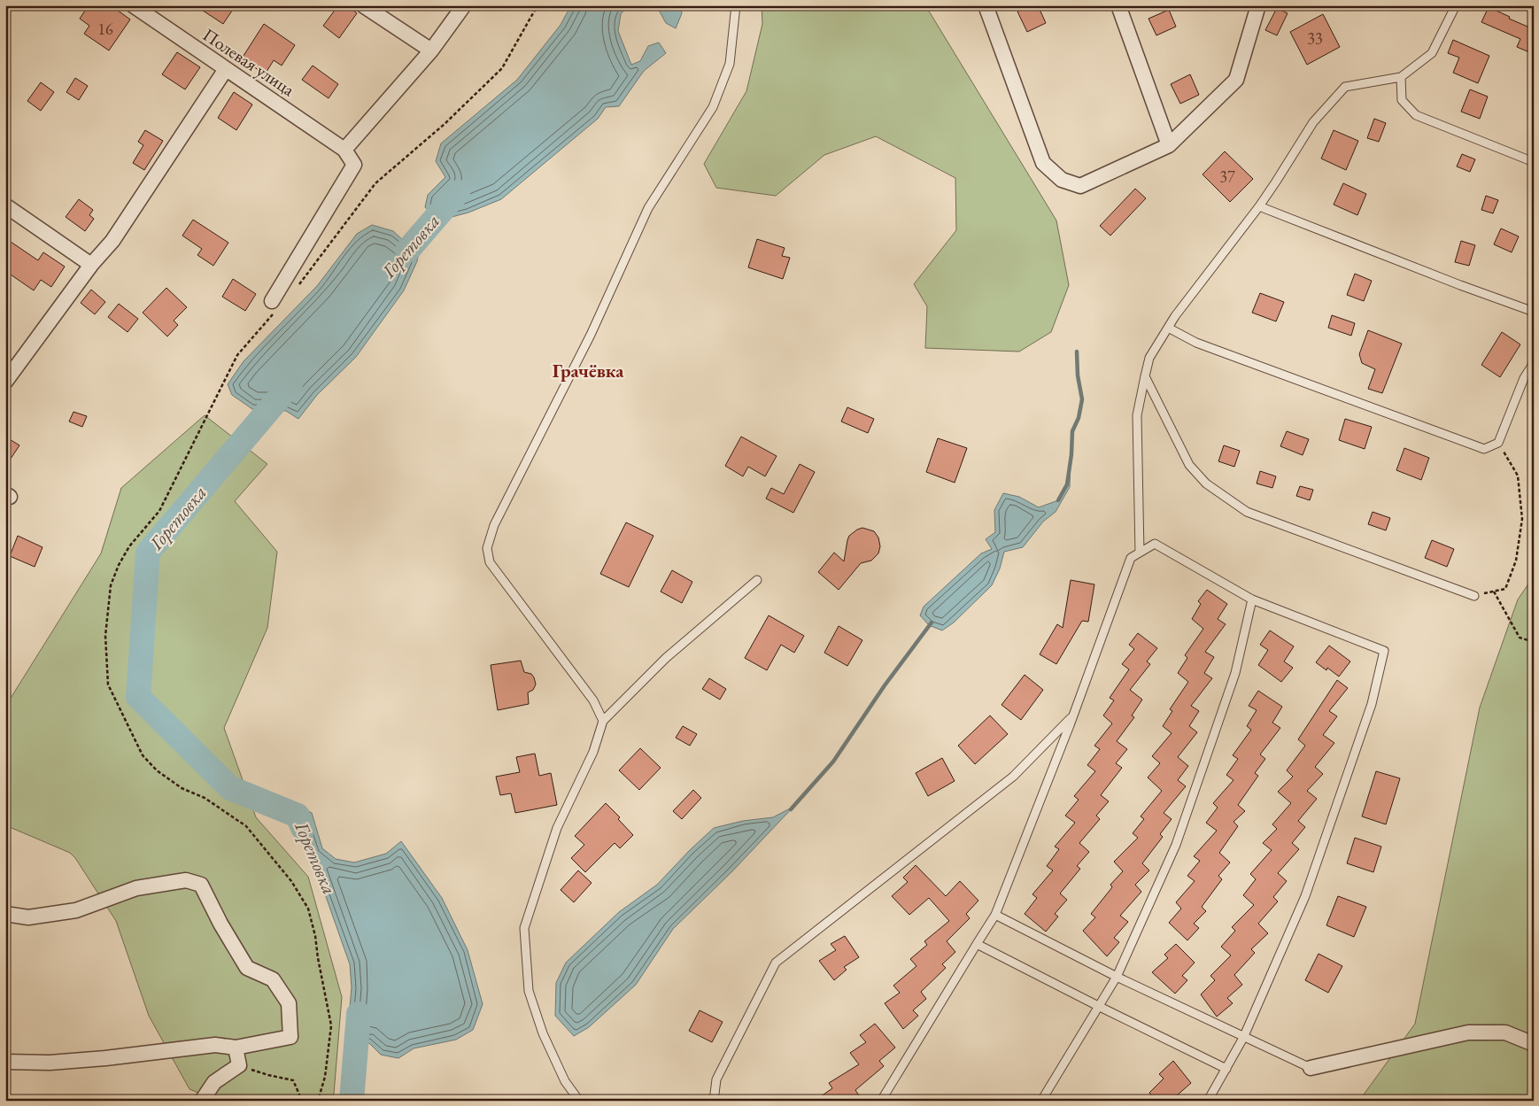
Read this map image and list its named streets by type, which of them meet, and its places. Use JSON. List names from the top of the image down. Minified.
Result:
{"streets":{"street":["Полевая улица"]},"districts":["Грачёвка"],"water":["Горетовка"],"house_numbers":["16","33","37"]}
